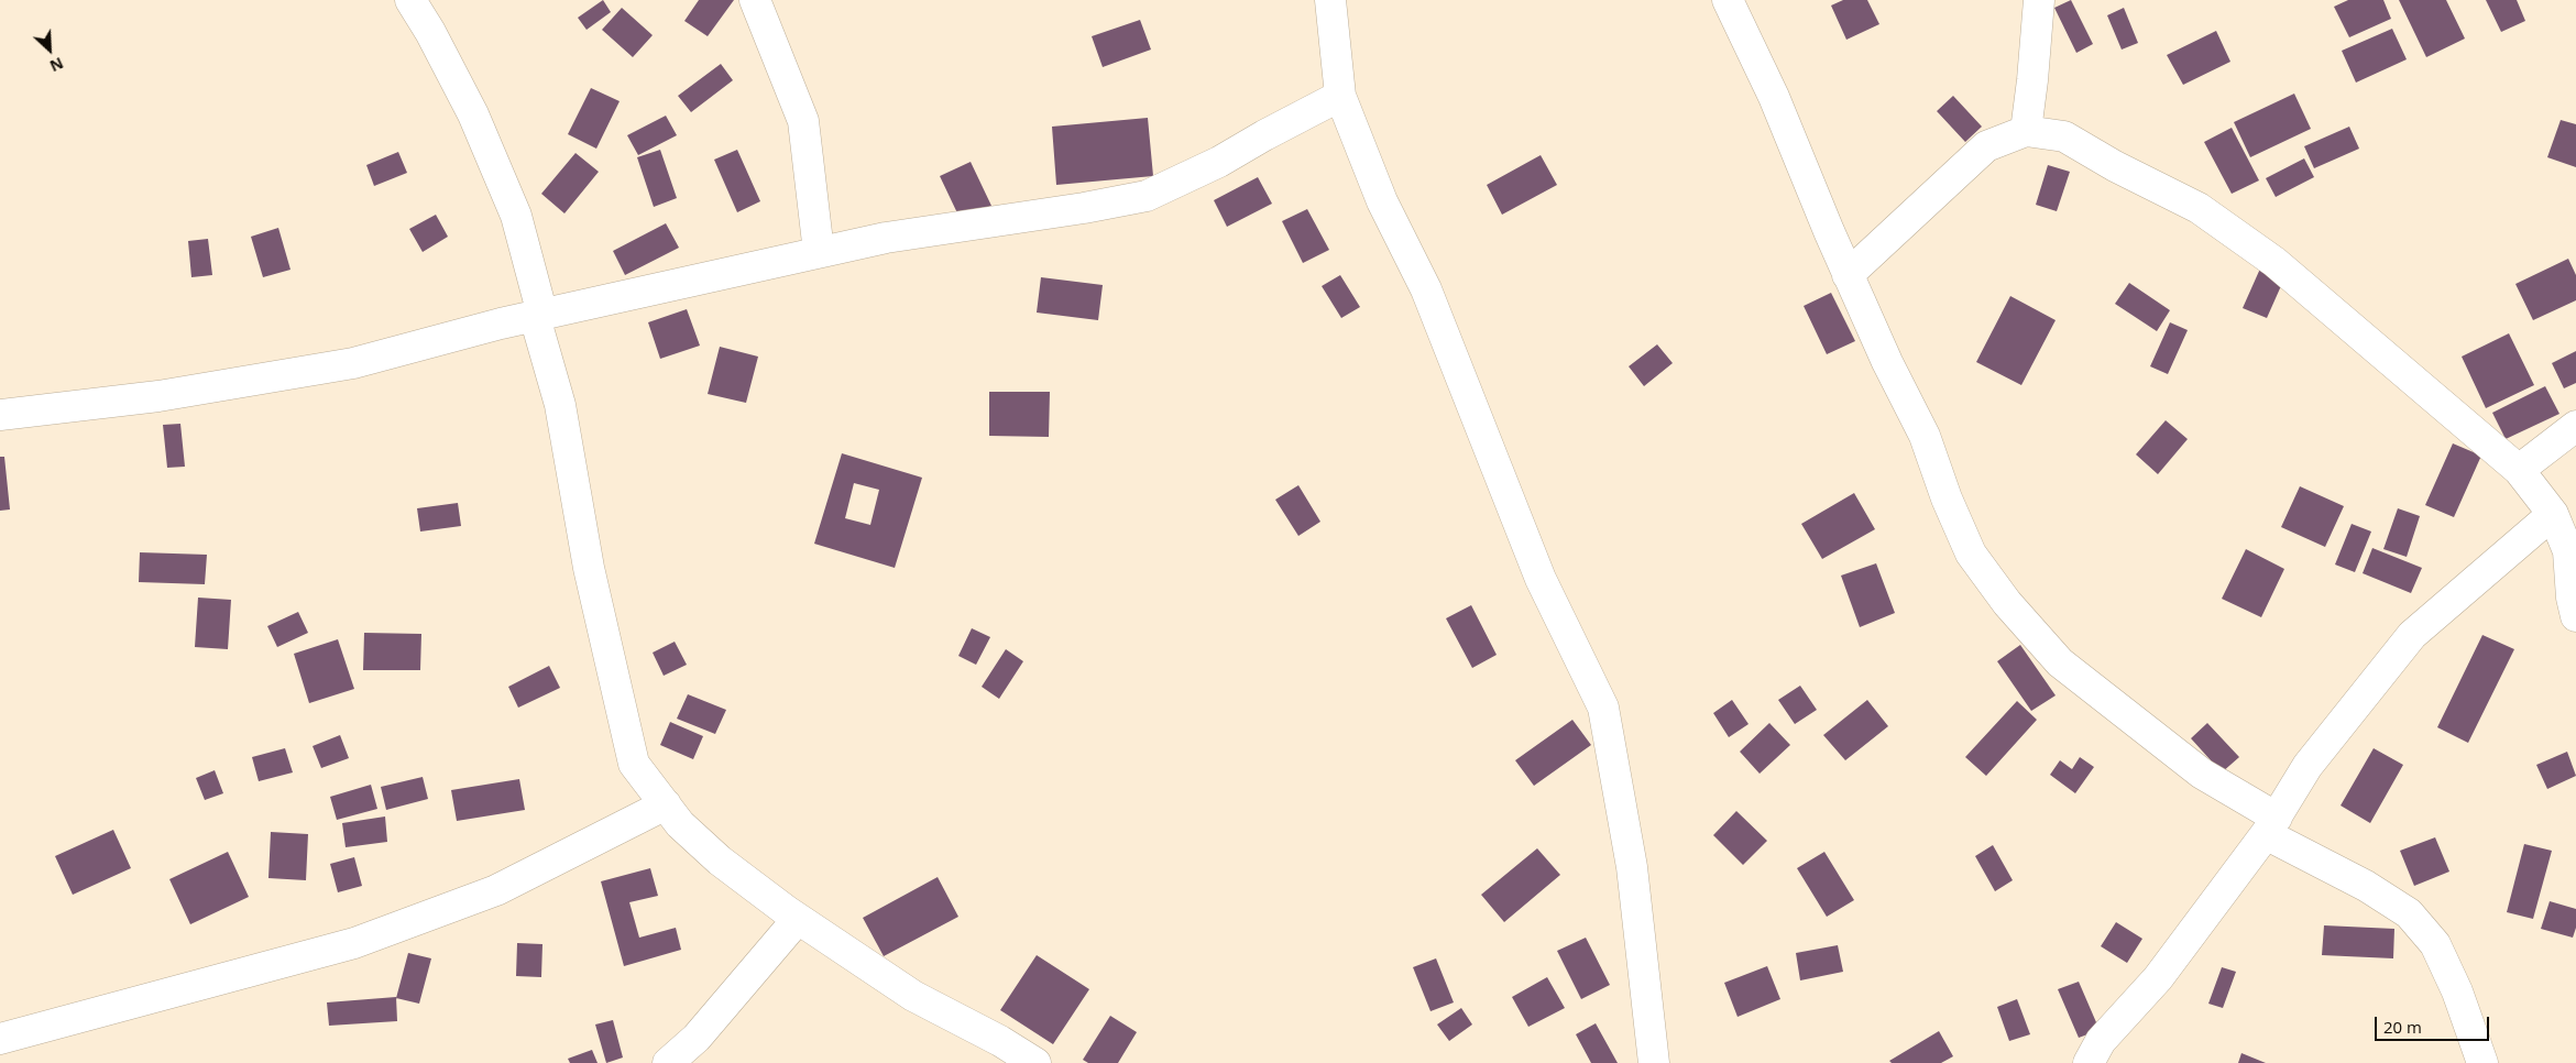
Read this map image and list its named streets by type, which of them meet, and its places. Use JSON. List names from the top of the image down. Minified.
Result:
{"scale_bar":"20 m","north":"bottom right"}
